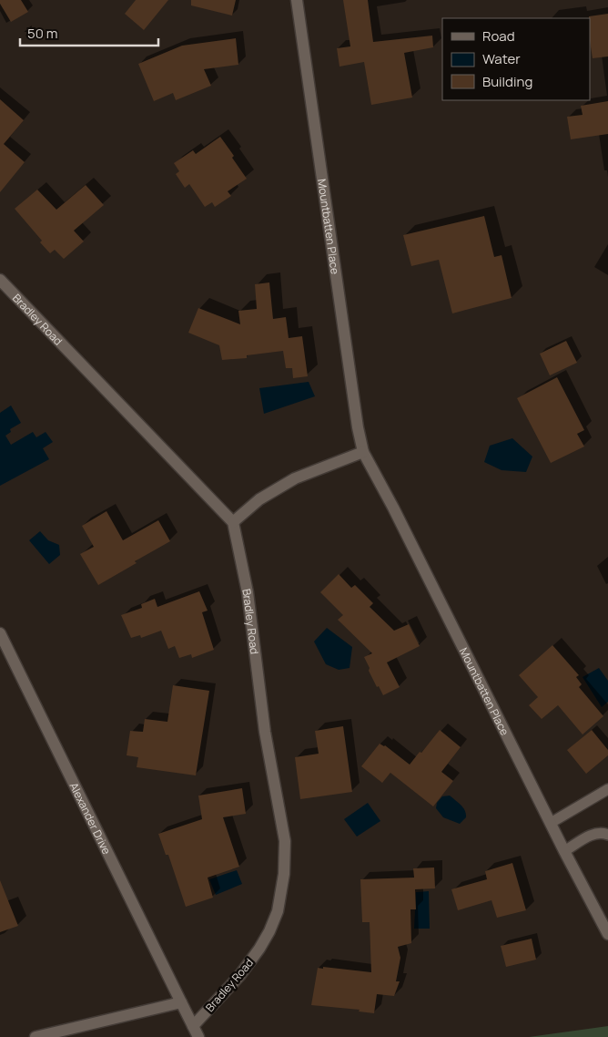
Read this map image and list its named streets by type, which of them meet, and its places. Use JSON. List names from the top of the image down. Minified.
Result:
{"streets":{"street":["Mountbatten Place","Bradley Road","Alexander Drive"]},"crossings":[["Bradley Road","Alexander Drive"]],"legend":["Road","Water","Building"],"scale_bar":"50 m"}
